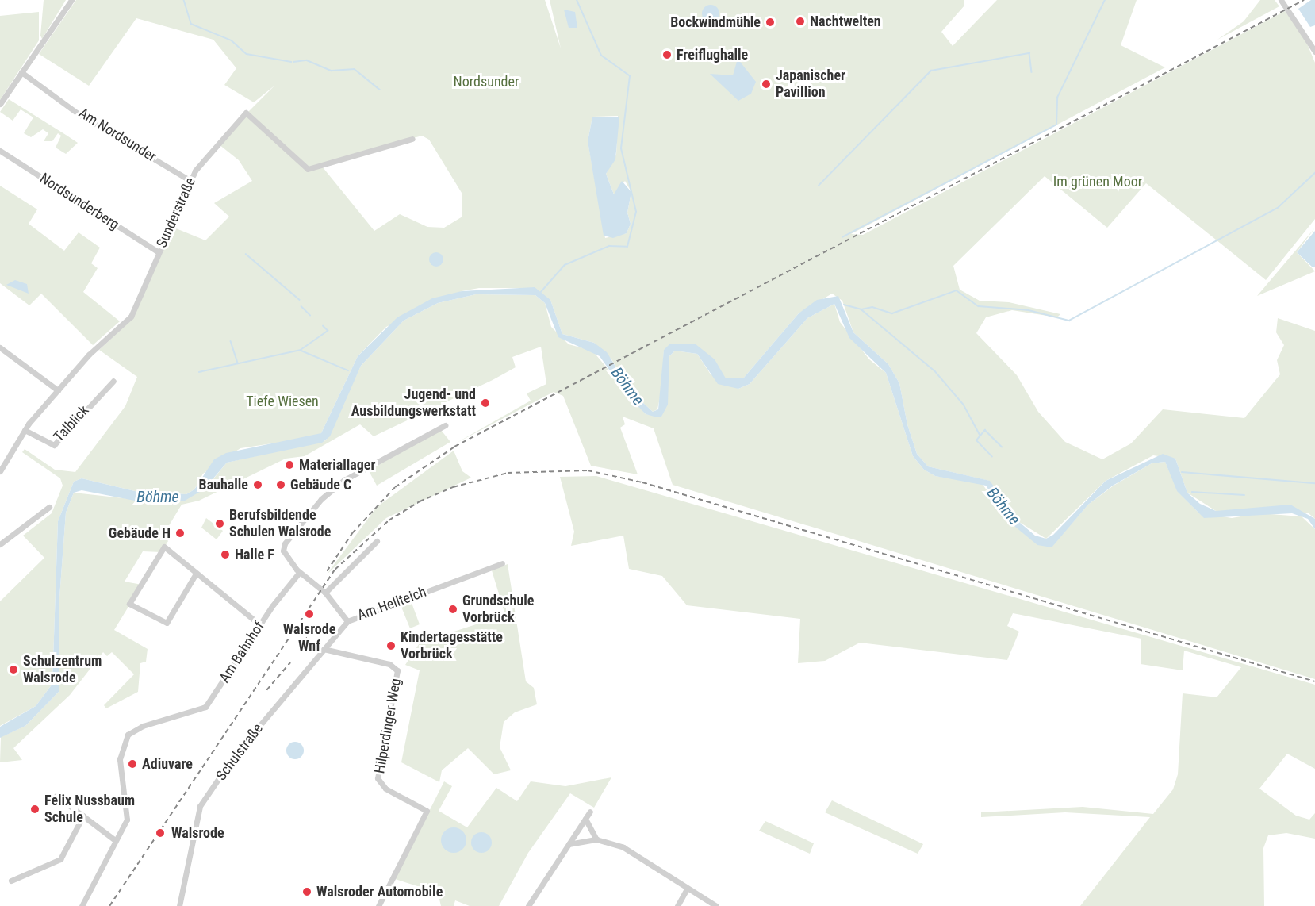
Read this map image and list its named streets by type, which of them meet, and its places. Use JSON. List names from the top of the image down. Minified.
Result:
{"streets":{"street":["Am Nordsunder","Nordsunderberg","Sunderstraße","Talblick","Am Hellteich","Am Bahnhof","Hilperdinger Weg","Schulstraße"]},"crossings":[["Am Nordsunder","Sunderstraße"],["Nordsunderberg","Sunderstraße"],["Sunderstraße","Talblick"],["Am Hellteich","Am Bahnhof"],["Am Hellteich","Schulstraße"],["Hilperdinger Weg","Schulstraße"]],"water":["Böhme"],"parks":["Nordsunder","Im grünen Moor","Tiefe Wiesen"],"places":["Nachtwelten","Bockwindmühle","Freiflughalle","Japanischer Pavillion","Jugend- und Ausbildungswerkstatt","Materiallager","Bauhalle","Gebäude C","Berufsbildende Schulen Walsrode","Gebäude H","Halle F","Grundschule Vorbrück","Walsrode Wnf","Kindertagesstätte Vorbrück","Schulzentrum Walsrode","Adiuvare","Felix Nussbaum Schule","Walsrode","Walsroder Automobile"]}
